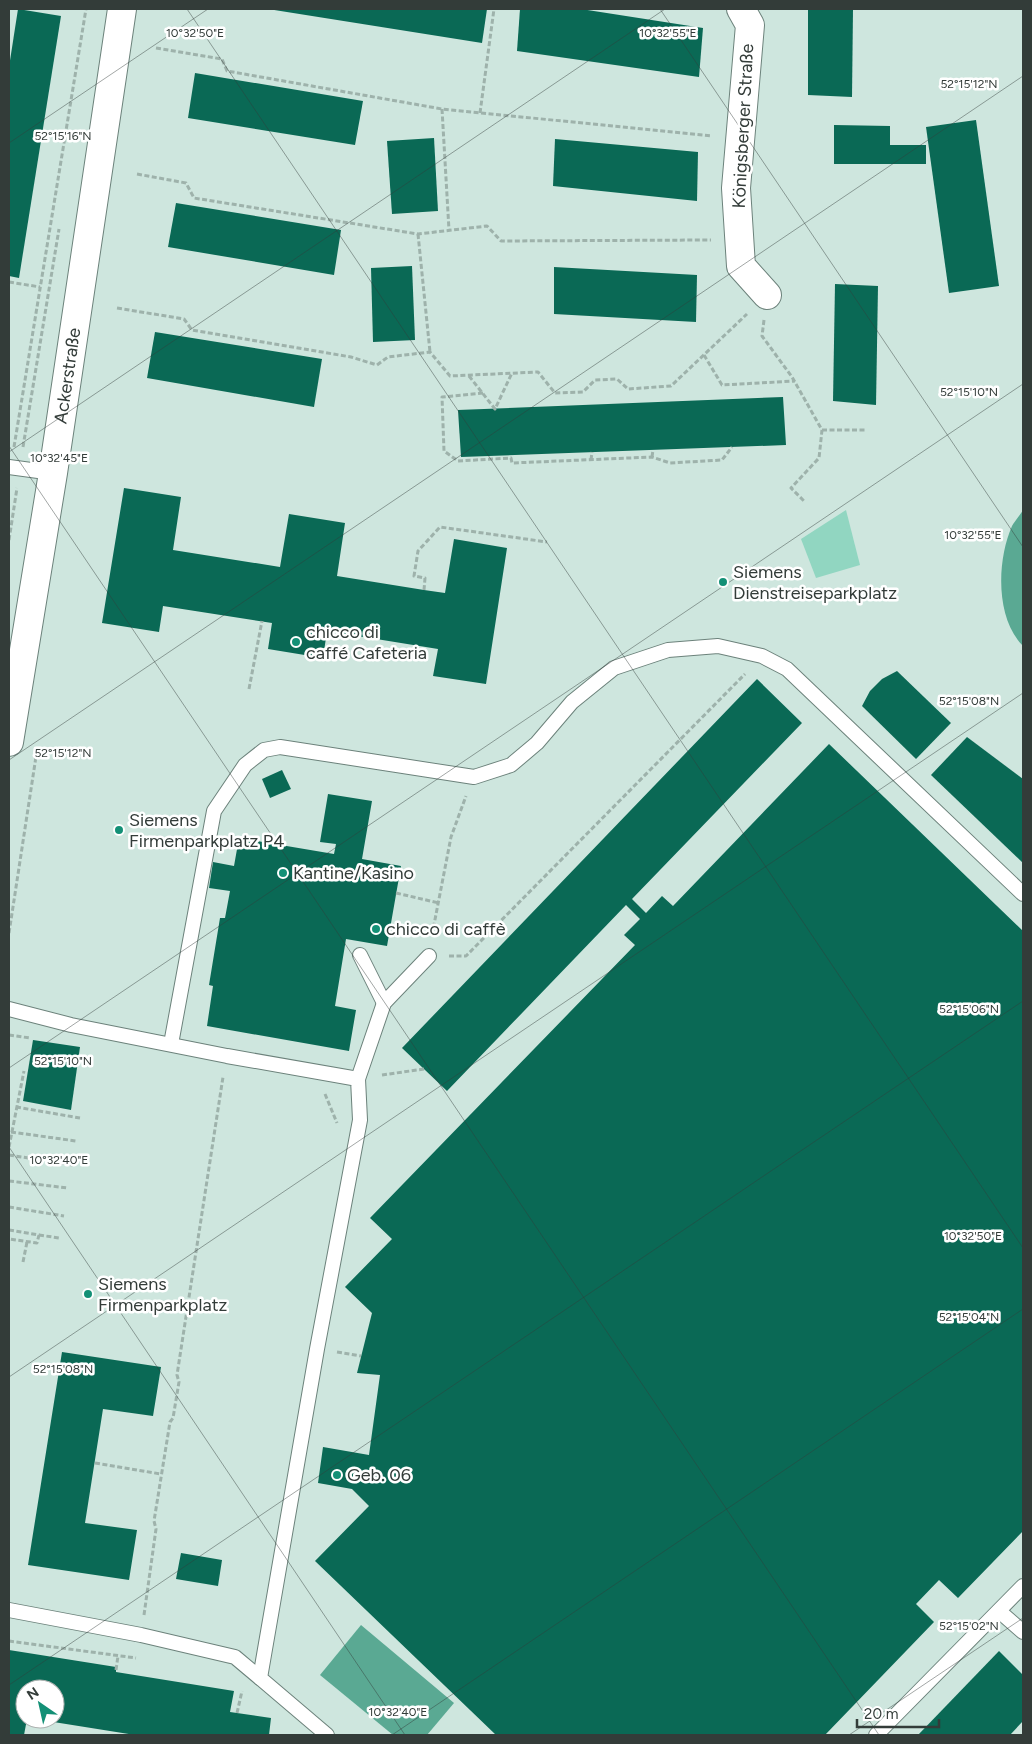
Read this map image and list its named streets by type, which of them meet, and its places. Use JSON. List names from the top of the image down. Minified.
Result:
{"streets":{"street":["Königsberger Straße","Ackerstraße"]},"places":["Siemens Dienstreiseparkplatz","chicco di caffé Cafeteria","Siemens Firmenparkplatz P4","Kantine/Kasino","chicco di caffè","Siemens Firmenparkplatz","Geb. 06"],"scale_bar":"20 m","north":"top left","coordinates":["10°32'50\"E","10°32'55\"E","52°15'12\"N","52°15'16\"N","52°15'10\"N","10°32'45\"E","52°15'08\"N","52°15'06\"N","10°32'40\"E","52°15'04\"N","52°15'02\"N"]}
